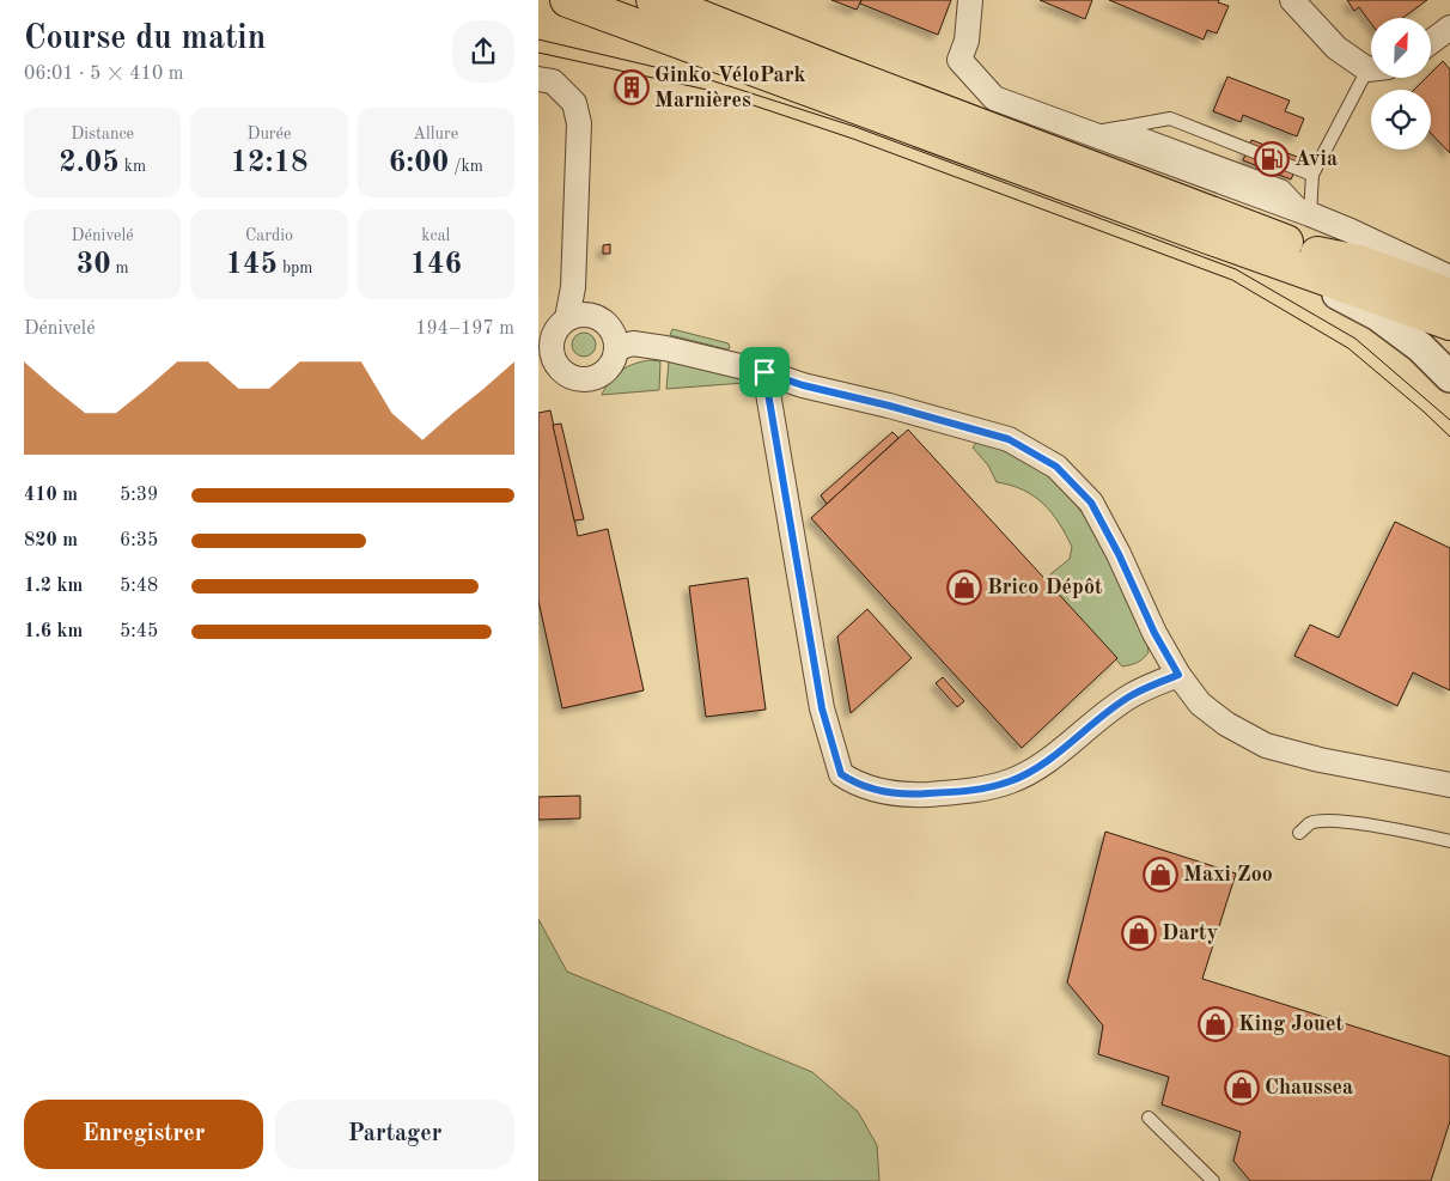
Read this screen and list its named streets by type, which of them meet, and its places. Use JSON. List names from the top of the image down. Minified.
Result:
{"places":{"building":["Ginko VéloPark Marnières"],"fuel station":["Avia"],"shop":["Brico Dépôt","Maxi Zoo","Darty","King Jouet","Chaussea"]},"north":"top right","page":{"heading":["Course du matin","06:01 · 5 × 410 m"],"stats":[["Distance","2.05 km"],["Durée","12:18"],["Allure","6:00 /km"],["Dénivelé","30 m"],["Cardio","145 bpm"],["kcal","146"]],"chart":["Dénivelé","194–197 m"],"list":[{"name":"410 m","note":"5:39"},{"name":"820 m","note":"6:35"},{"name":"1.2 km","note":"5:48"},{"name":"1.6 km","note":"5:45"}],"buttons":["Enregistrer","Partager"]}}
